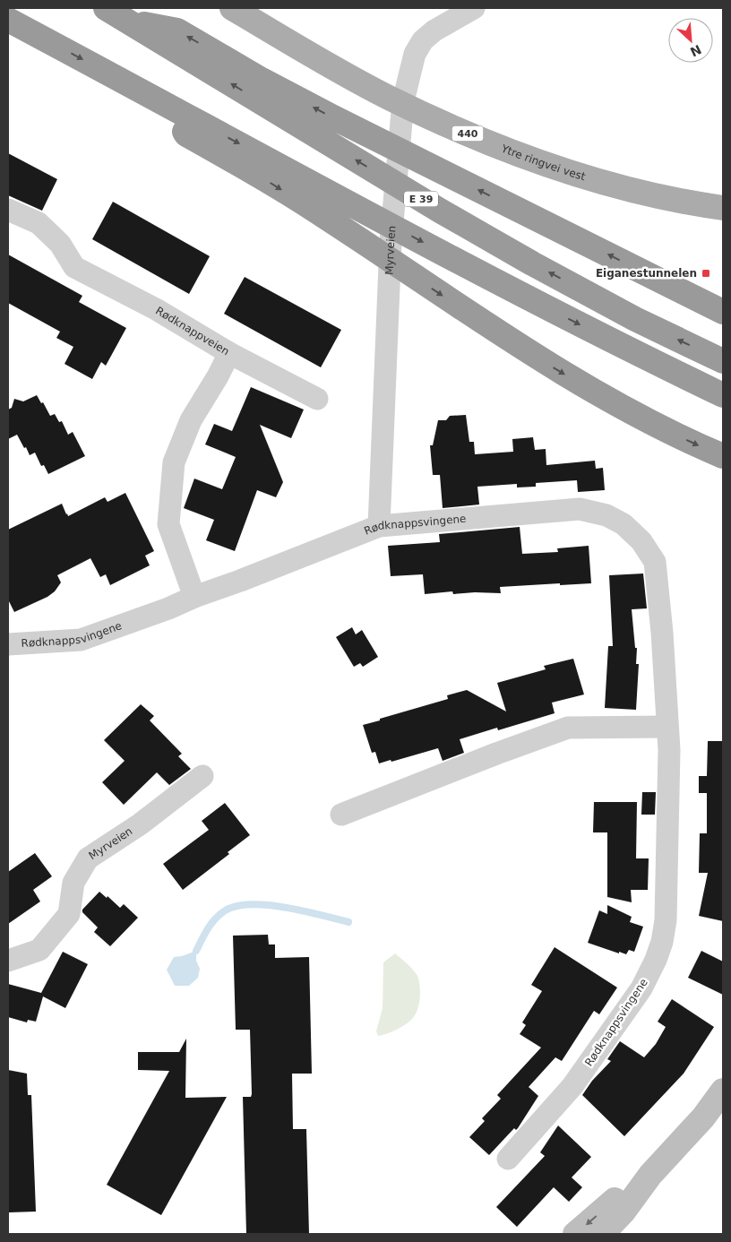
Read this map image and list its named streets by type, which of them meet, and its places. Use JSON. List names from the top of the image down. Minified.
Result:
{"streets":{"highway":["E 39"],"main road":["440","Ytre ringvei vest"],"street":["Myrveien","Rødknappveien","Rødknappsvingene"]},"crossings":[["Myrveien","Rødknappsvingene"],["Rødknappveien","Rødknappsvingene"]],"places":{"transit":["Eiganestunnelen"]},"north":"bottom right"}
